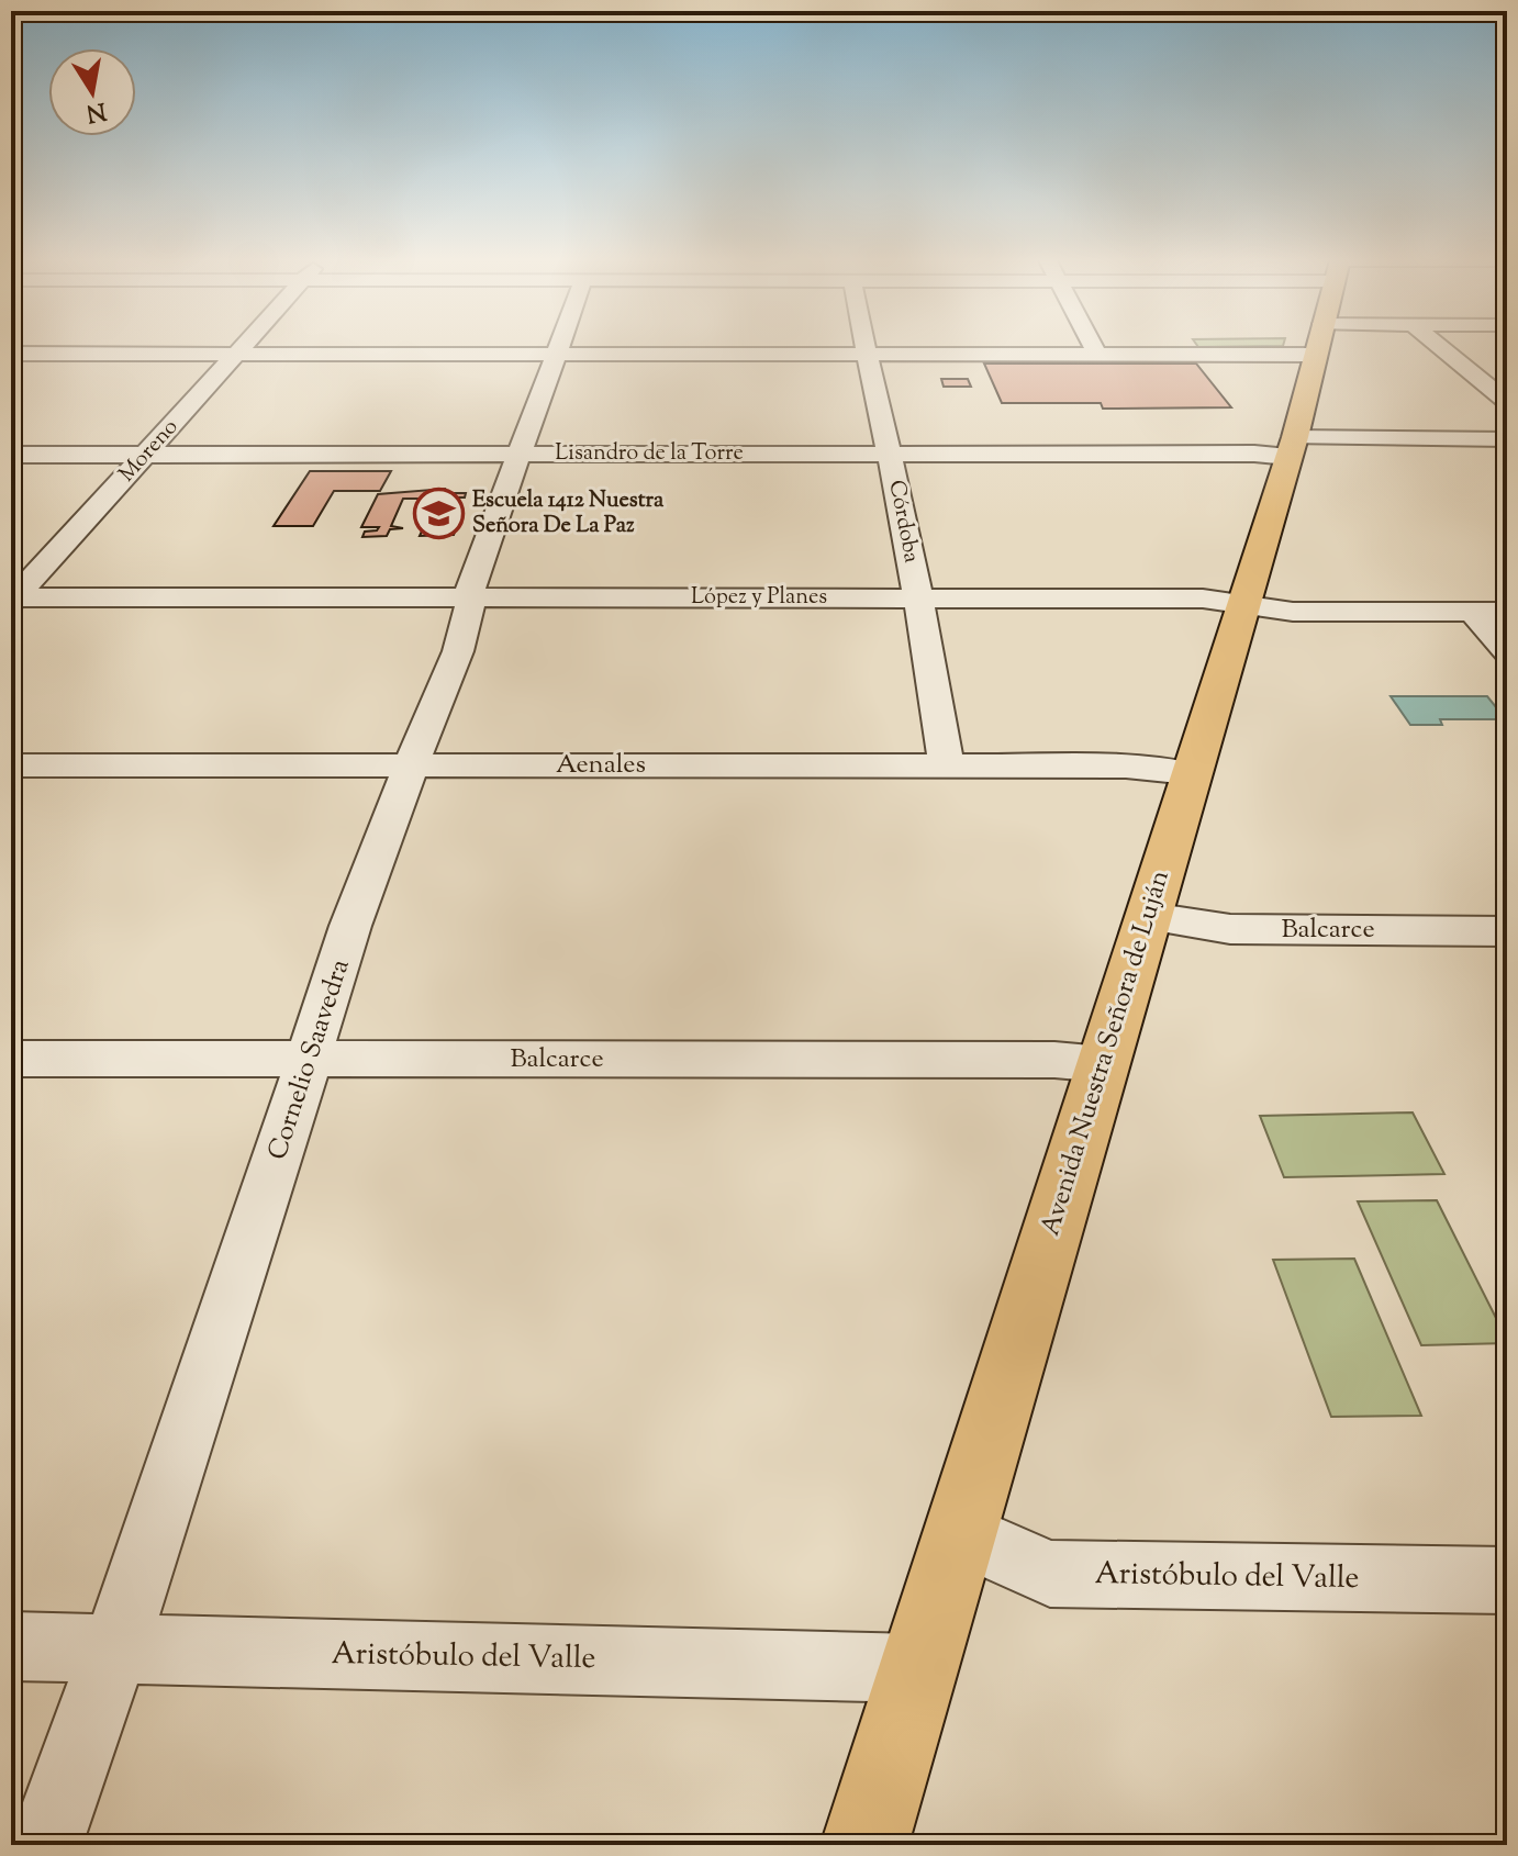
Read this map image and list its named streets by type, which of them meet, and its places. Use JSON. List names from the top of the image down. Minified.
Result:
{"streets":{"main road":["Avenida Nuestra Señora de Luján"],"street":["Moreno","Lisandro de la Torre","Córdoba","López y Planes","Aenales","Balcarce","Cornelio Saavedra","Aristóbulo del Valle"]},"crossings":[["Moreno","Lisandro de la Torre"],["Moreno","López y Planes"],["Lisandro de la Torre","Córdoba"],["Lisandro de la Torre","Avenida Nuestra Señora de Luján"],["Lisandro de la Torre","Cornelio Saavedra"],["Córdoba","López y Planes"],["Córdoba","Aenales"],["López y Planes","Avenida Nuestra Señora de Luján"],["López y Planes","Cornelio Saavedra"],["Aenales","Avenida Nuestra Señora de Luján"],["Aenales","Cornelio Saavedra"],["Balcarce","Avenida Nuestra Señora de Luján"],["Balcarce","Cornelio Saavedra"],["Avenida Nuestra Señora de Luján","Aristóbulo del Valle"],["Cornelio Saavedra","Aristóbulo del Valle"]],"places":{"school or university":["Escuela 1412 Nuestra Señora De La Paz"]},"north":"bottom"}
